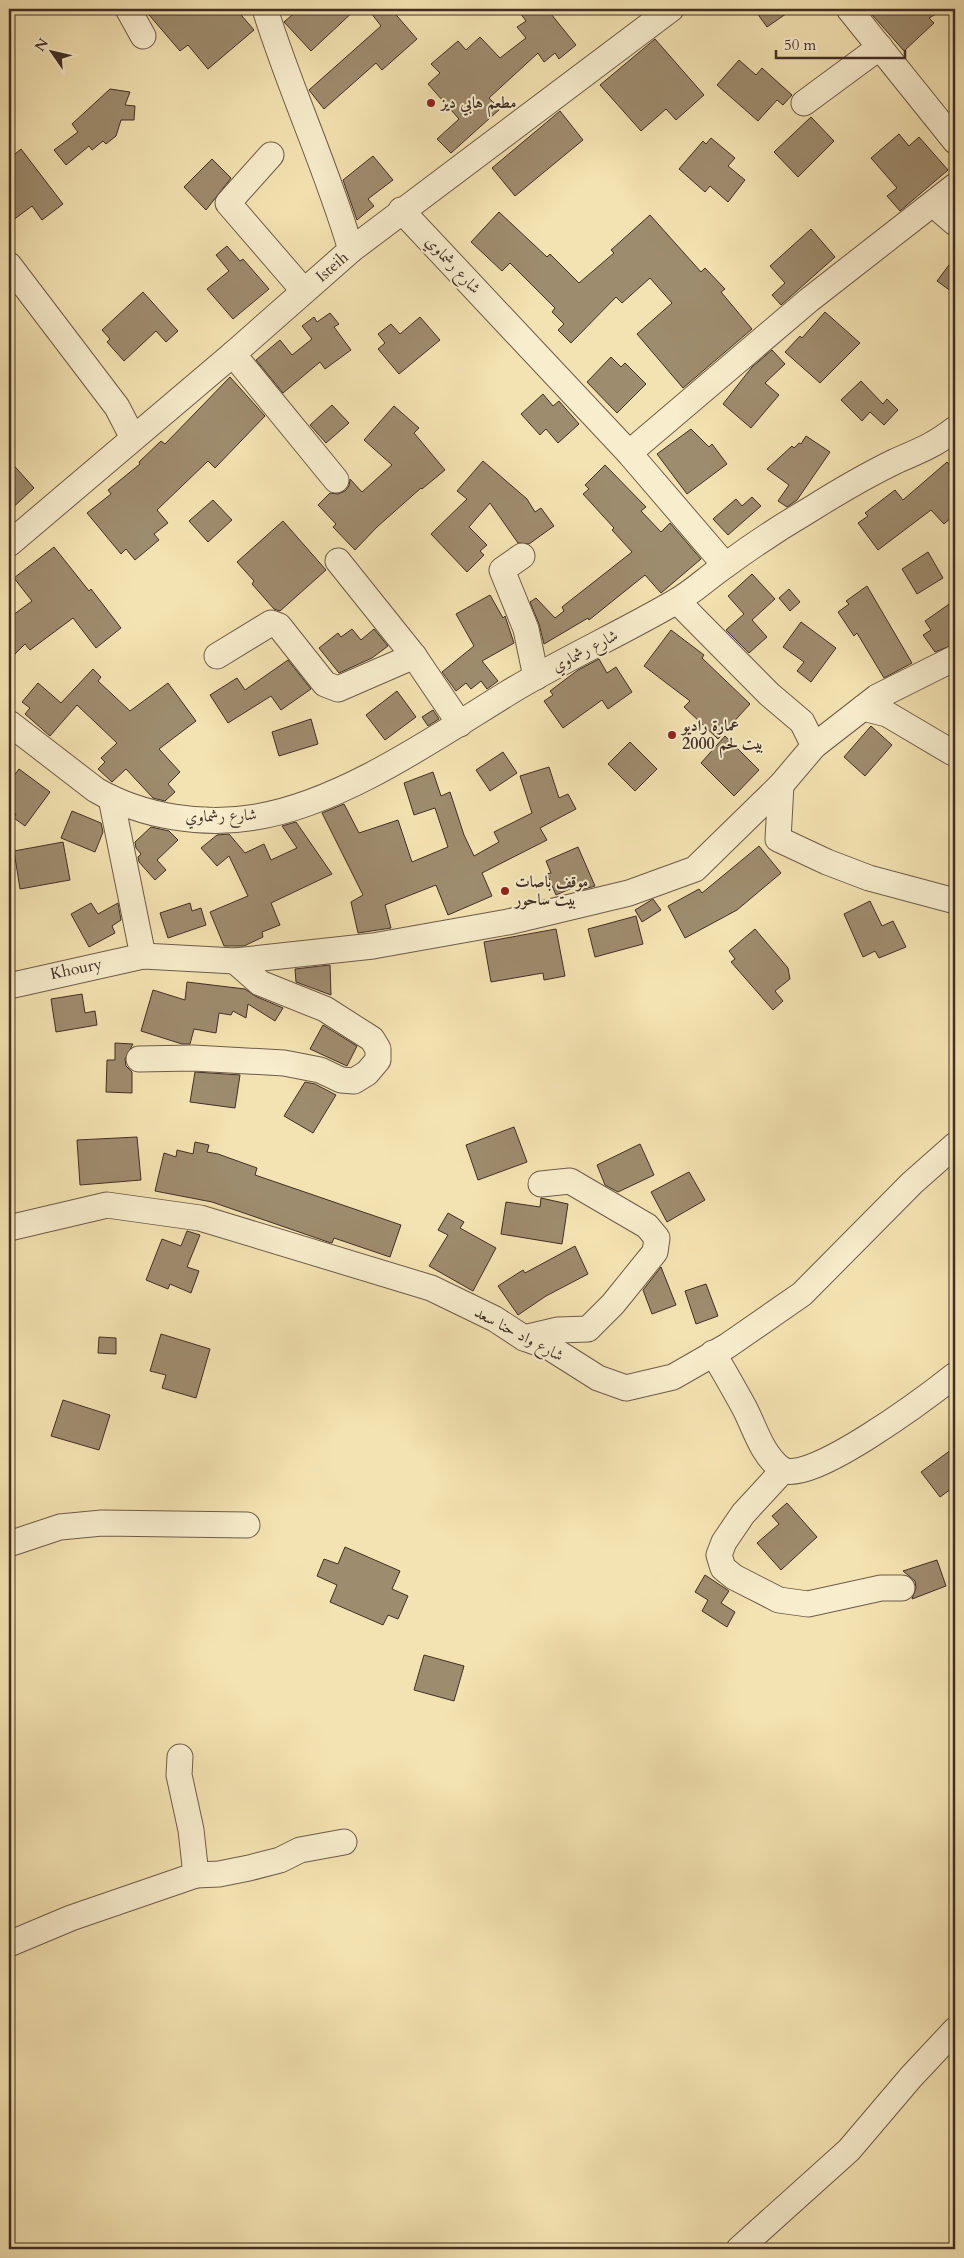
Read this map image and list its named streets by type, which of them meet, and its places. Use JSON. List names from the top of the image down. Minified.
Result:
{"streets":{"street":["شارع رشماوي","Isteih","Khoury","شارع واد حنا سعد"]},"crossings":[["شارع رشماوي","Isteih"]],"places":["مطعم هابي ديز","عمارة راديو بيت لحم 2000","موقف باصات بيت ساحور"],"scale_bar":"50 m","north":"top left"}
